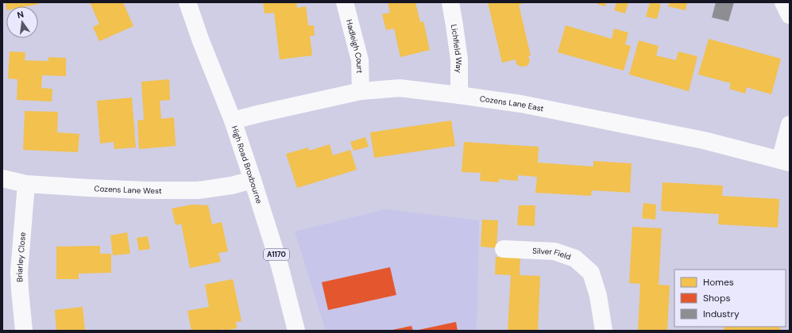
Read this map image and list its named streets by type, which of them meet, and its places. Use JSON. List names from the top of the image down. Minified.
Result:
{"streets":{"street":["Hadleigh Court","Lichfield Way","Cozens Lane East","High Road Broxbourne","Cozens Lane West","A1170","Silver Field","Briarley Close"]},"crossings":[["Hadleigh Court","Cozens Lane East"],["Lichfield Way","Cozens Lane East"],["Cozens Lane East","High Road Broxbourne"],["High Road Broxbourne","Cozens Lane West"],["Cozens Lane West","Briarley Close"]],"legend":["Homes","Shops","Industry"],"north":"top"}
